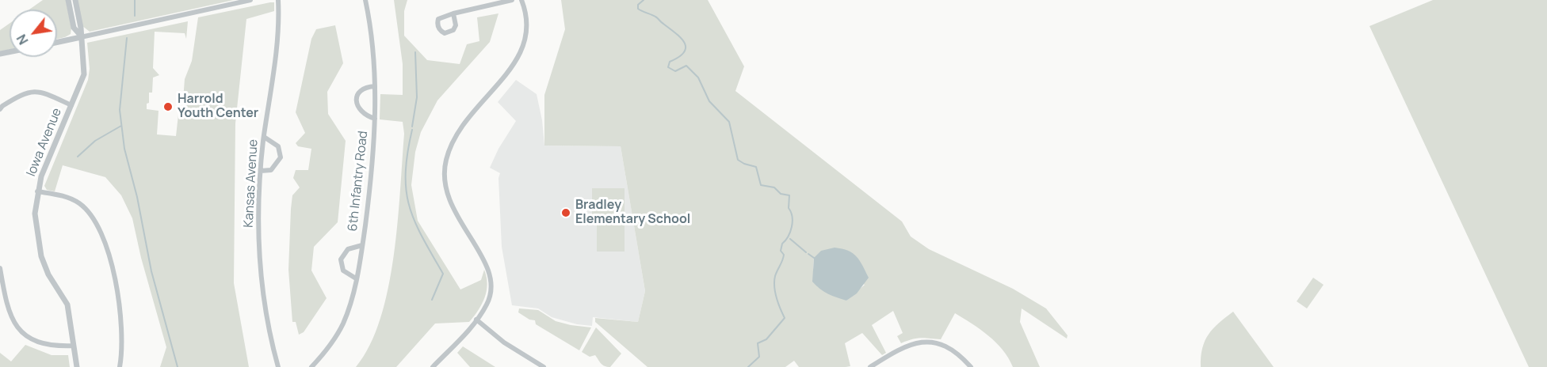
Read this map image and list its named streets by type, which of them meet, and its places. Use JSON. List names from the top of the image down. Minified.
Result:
{"streets":{"street":["Iowa Avenue","6th Infantry Road","Kansas Avenue"]},"places":["Harrold Youth Center","Bradley Elementary School"],"north":"bottom left"}
